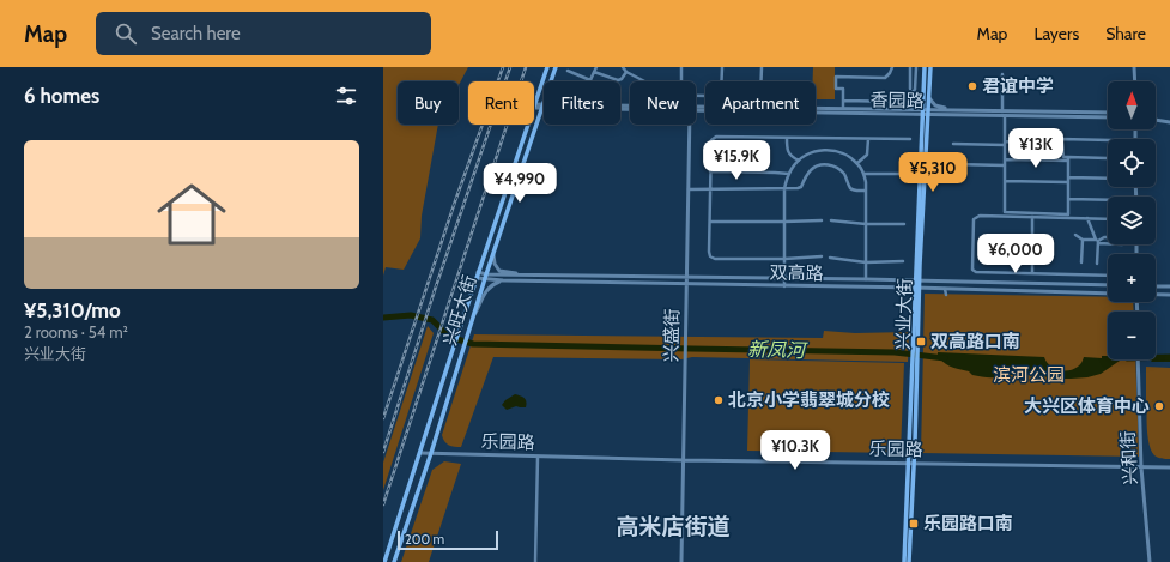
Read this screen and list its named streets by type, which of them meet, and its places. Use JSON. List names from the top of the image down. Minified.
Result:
{"streets":{"main road":["兴旺大街","兴业大街"],"street":["香园路","双高路","兴盛街","乐园路","兴和街"]},"crossings":[["香园路","兴旺大街"],["香园路","兴业大街"],["双高路","兴旺大街"],["双高路","兴业大街"],["双高路","兴盛街"],["兴旺大街","乐园路"],["兴业大街","乐园路"],["兴盛街","乐园路"],["乐园路","兴和街"]],"districts":["高米店街道"],"water":["新凤河"],"parks":["滨河公园"],"places":{"other":["君谊中学","北京小学翡翠城分校","大兴区体育中心"],"transit":["双高路口南","乐园路口南"]},"scale_bar":"200 m","north":"top","page":{"header":"Map","search":"Search here","nav":["Map","Layers","Share"],"heading":"6 homes","map_buttons":["+","−"],"chip":["Buy","Rent","Filters","New","Apartment"],"list":[{"name":"¥5,310/mo","note":"2 rooms · 54 m² · 兴业大街"}],"price":["¥13K","¥15.9K","¥5,310","¥4,990","¥6,000","¥10.3K"],"scale":"200 m"}}
